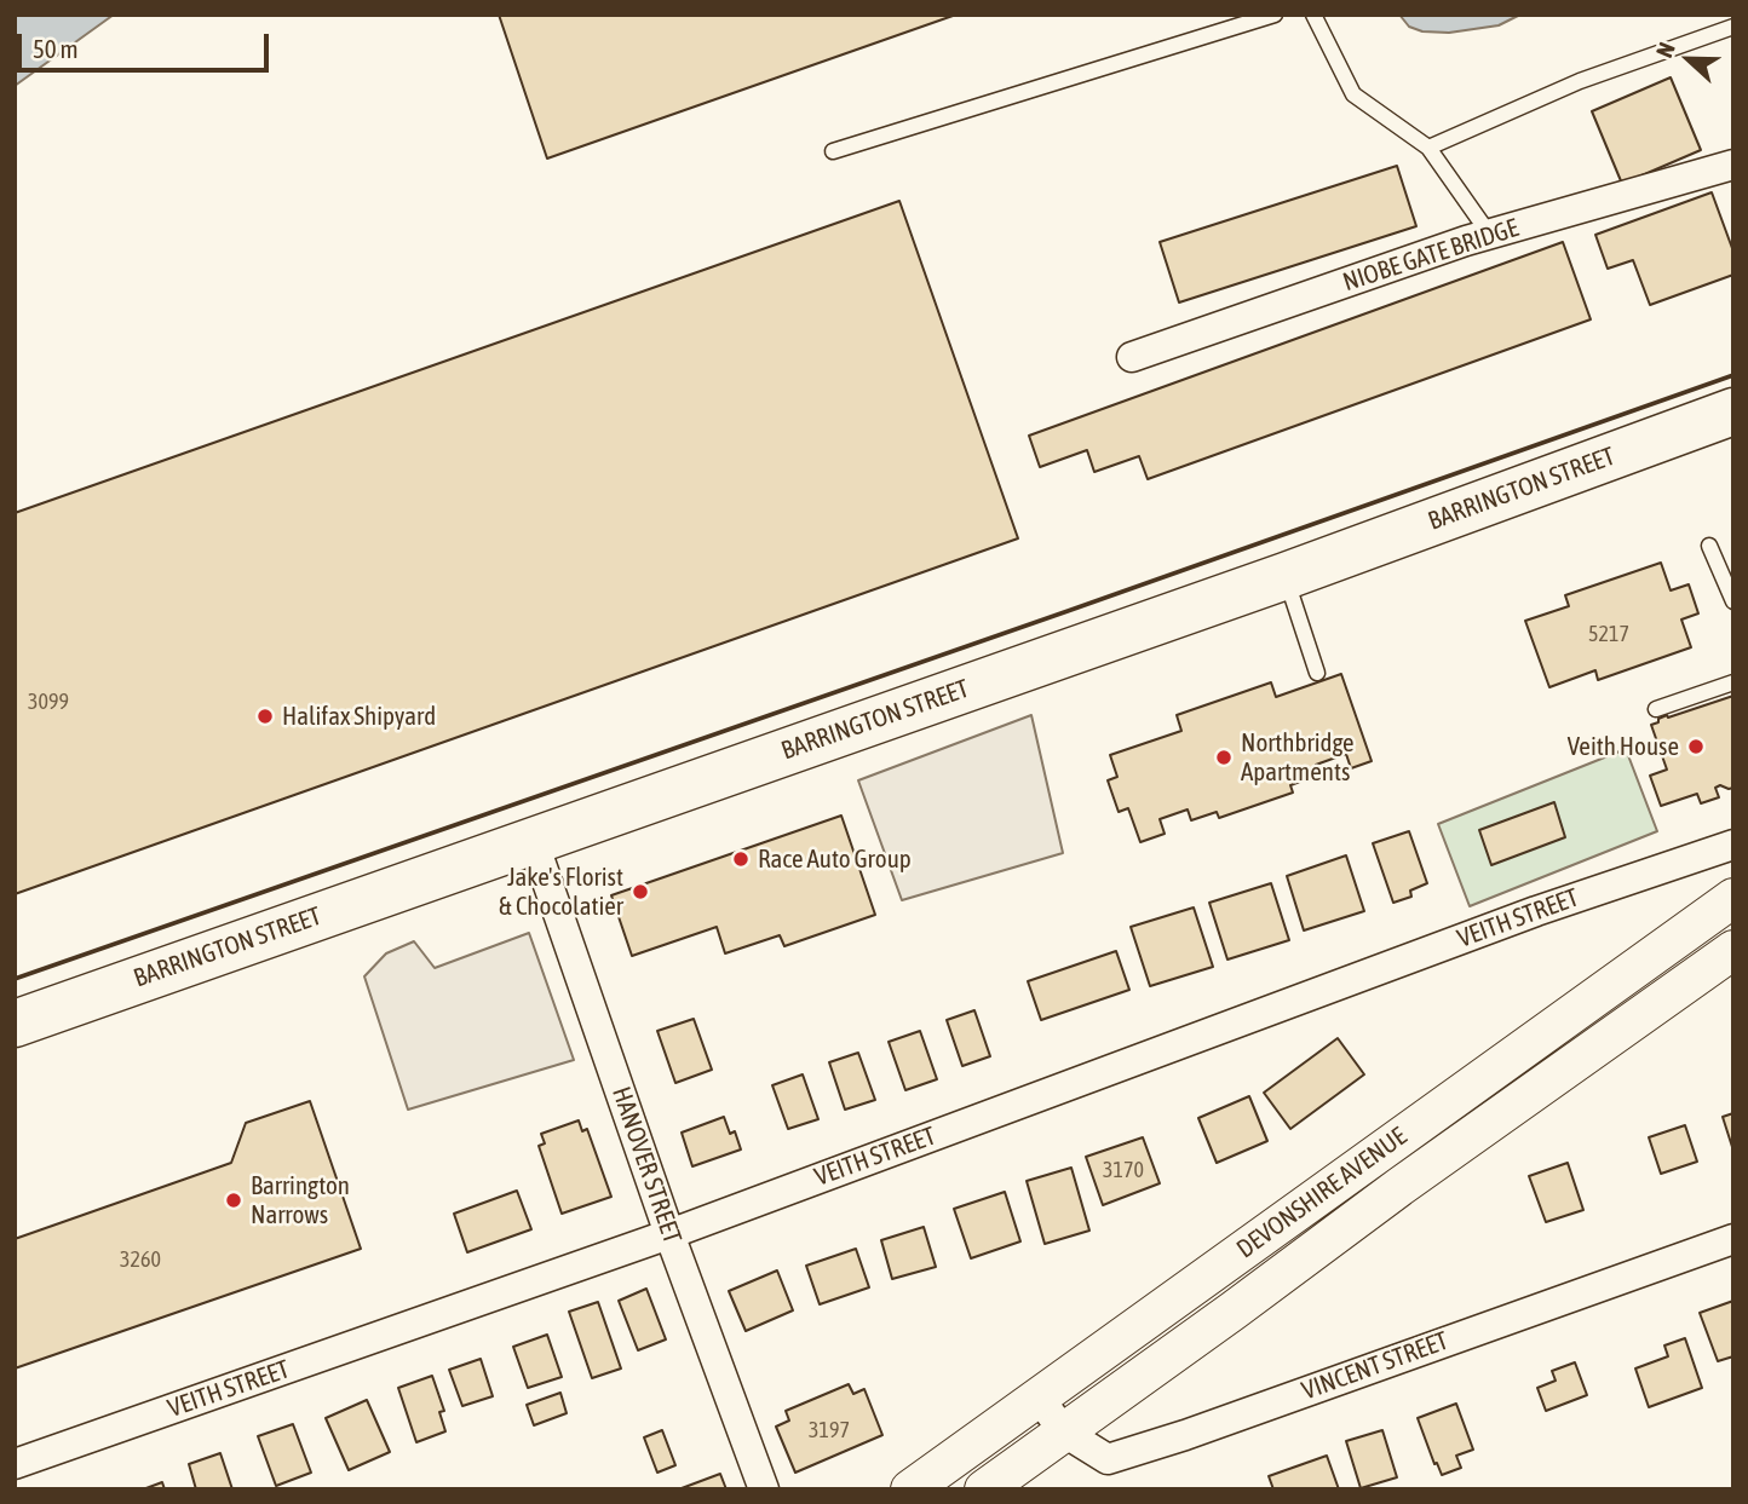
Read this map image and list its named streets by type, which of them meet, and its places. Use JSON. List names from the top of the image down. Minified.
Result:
{"streets":{"main road":["BARRINGTON STREET"],"street":["NIOBE GATE BRIDGE","VEITH STREET","HANOVER STREET","DEVONSHIRE AVENUE","VINCENT STREET"]},"crossings":[["BARRINGTON STREET","HANOVER STREET"],["VEITH STREET","HANOVER STREET"],["DEVONSHIRE AVENUE","VINCENT STREET"]],"places":["Halifax Shipyard","Veith House","Northbridge Apartments","Race Auto Group","Jake's Florist & Chocolatier","Barrington Narrows"],"house_numbers":["5217","3099","3170","3260","3197"],"scale_bar":"50 m","north":"left"}
